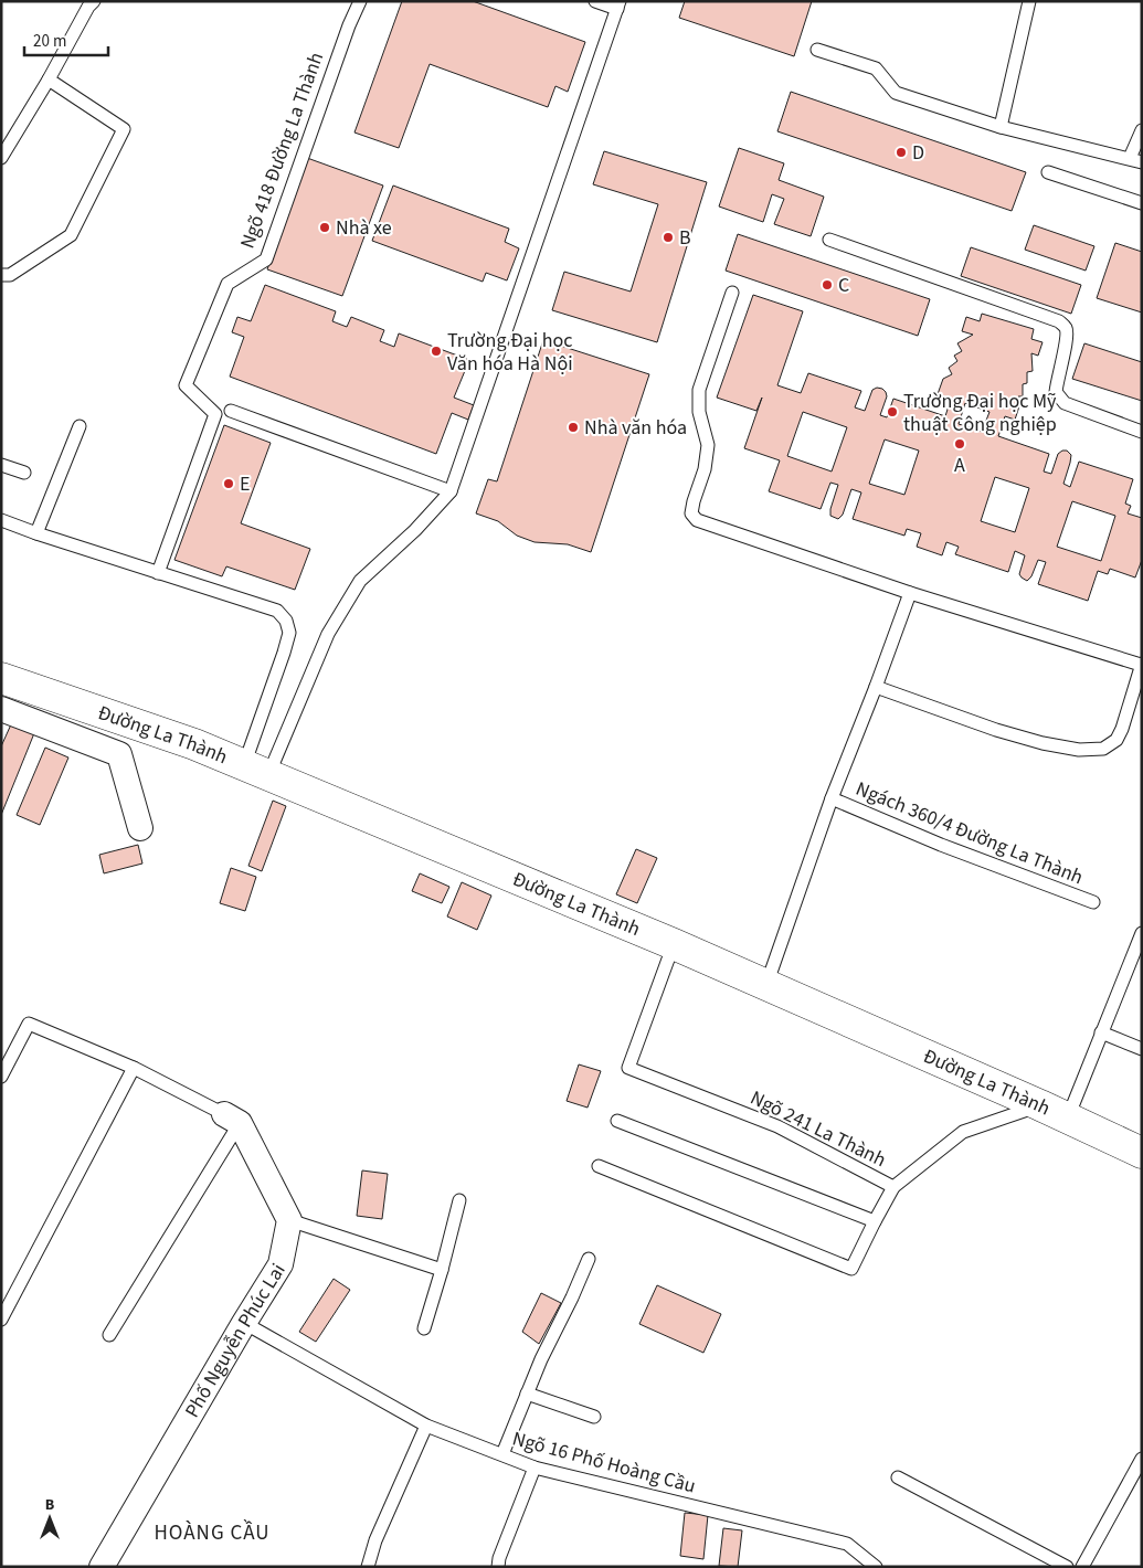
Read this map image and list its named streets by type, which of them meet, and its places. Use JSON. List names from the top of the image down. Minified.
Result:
{"streets":{"street":["Đường La Thành","Phố Nguyễn Phúc Lai"],"lane":["Ngõ 418 Đường La Thành","Ngách 360/4 Đường La Thành","Ngõ 241 La Thành","Ngõ 16 Phố Hoàng Cầu"]},"crossings":[["Đường La Thành","Ngõ 241 La Thành"],["Phố Nguyễn Phúc Lai","Ngõ 16 Phố Hoàng Cầu"]],"districts":["HOÀNG CẦU"],"places":["D","Nhà xe","B","C","Trường Đại học Văn hóa Hà Nội","Trường Đại học Mỹ thuật Công nghiệp","Nhà văn hóa","A","E"],"scale_bar":"20 m","north":"top"}
